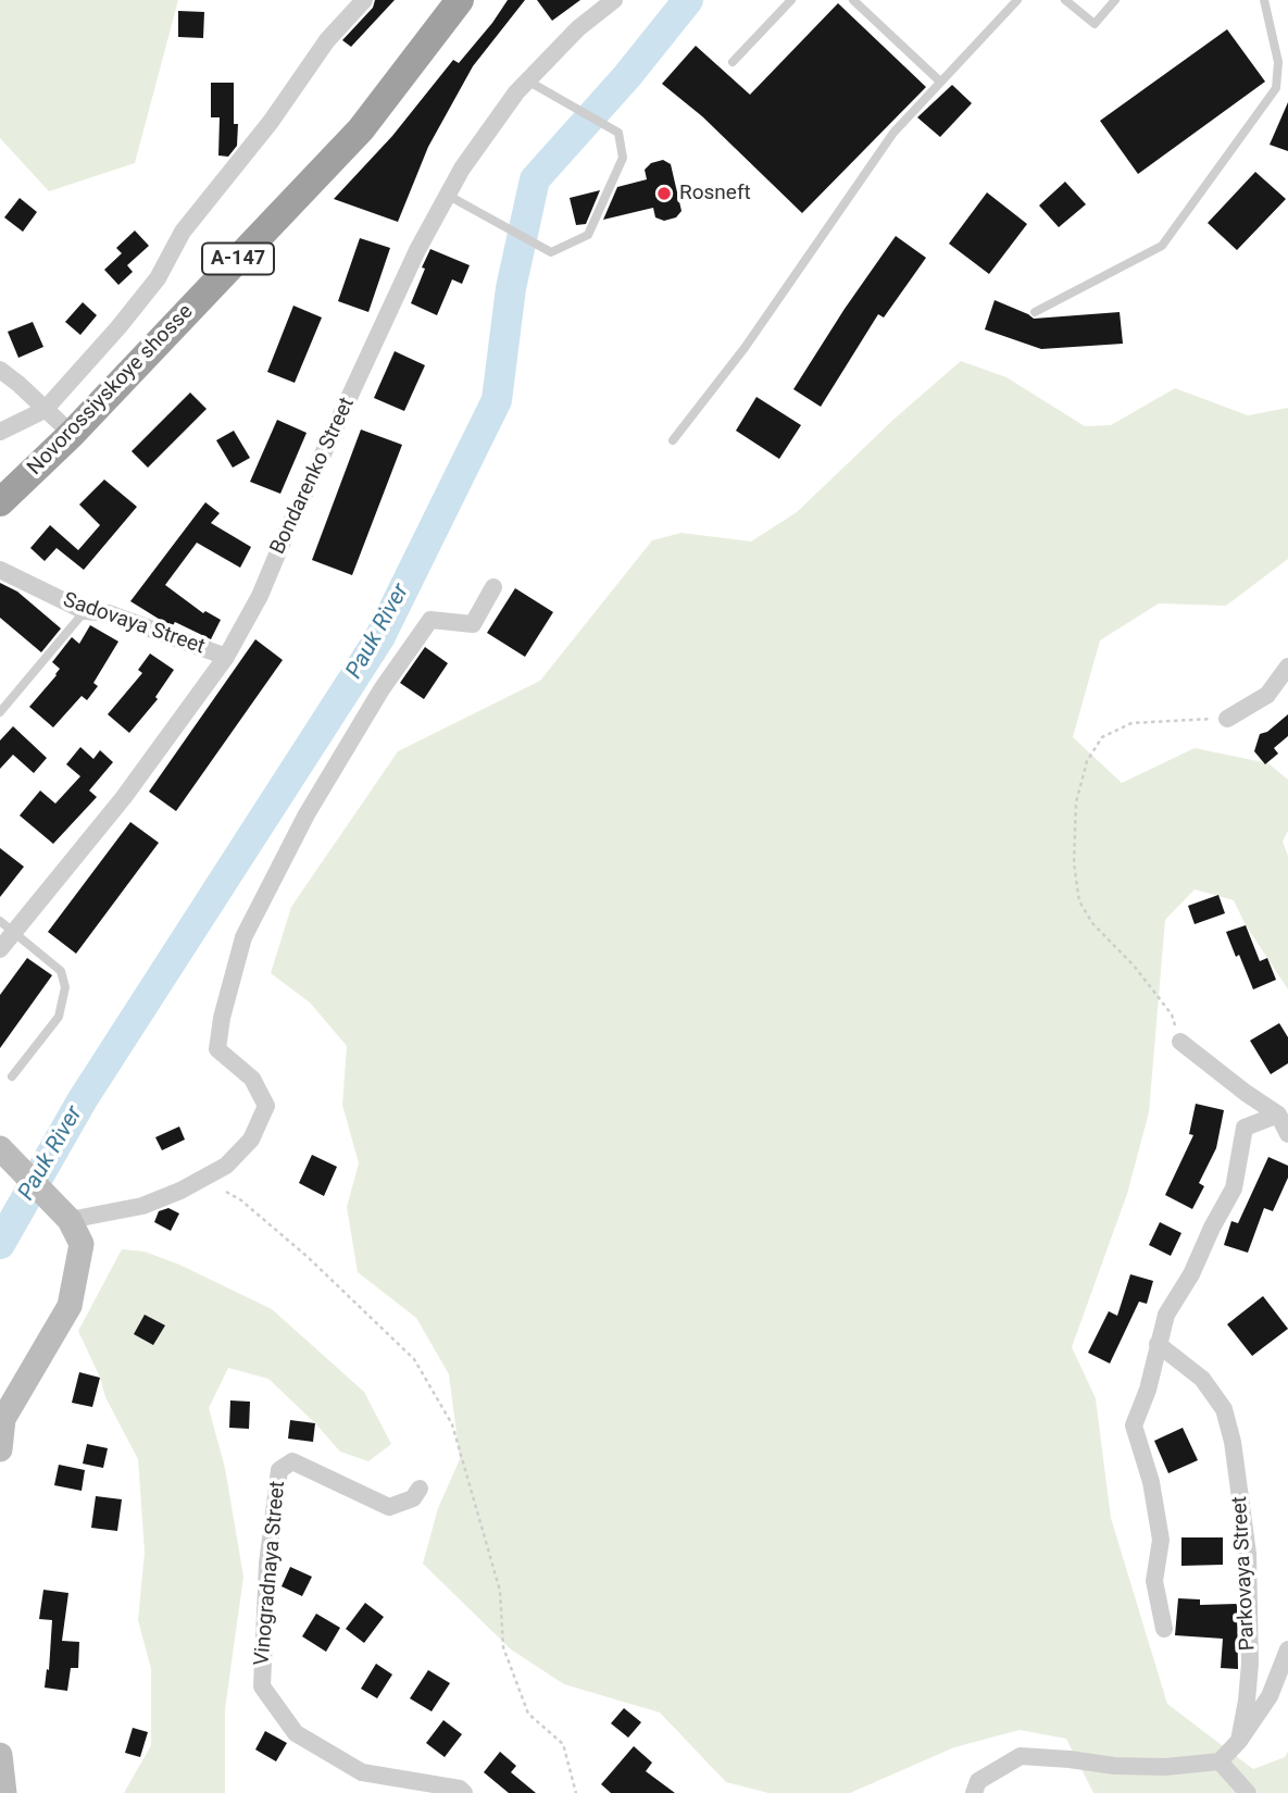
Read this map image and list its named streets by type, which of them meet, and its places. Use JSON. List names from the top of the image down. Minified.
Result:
{"streets":{"highway":["А-147","Novorossiyskoye shosse"],"street":["Bondarenko Street","Sadovaya Street","Vinogradnaya Street","Parkovaya Street"]},"crossings":[["Bondarenko Street","Sadovaya Street"]],"water":["Pauk River"],"places":["Rosneft"]}
